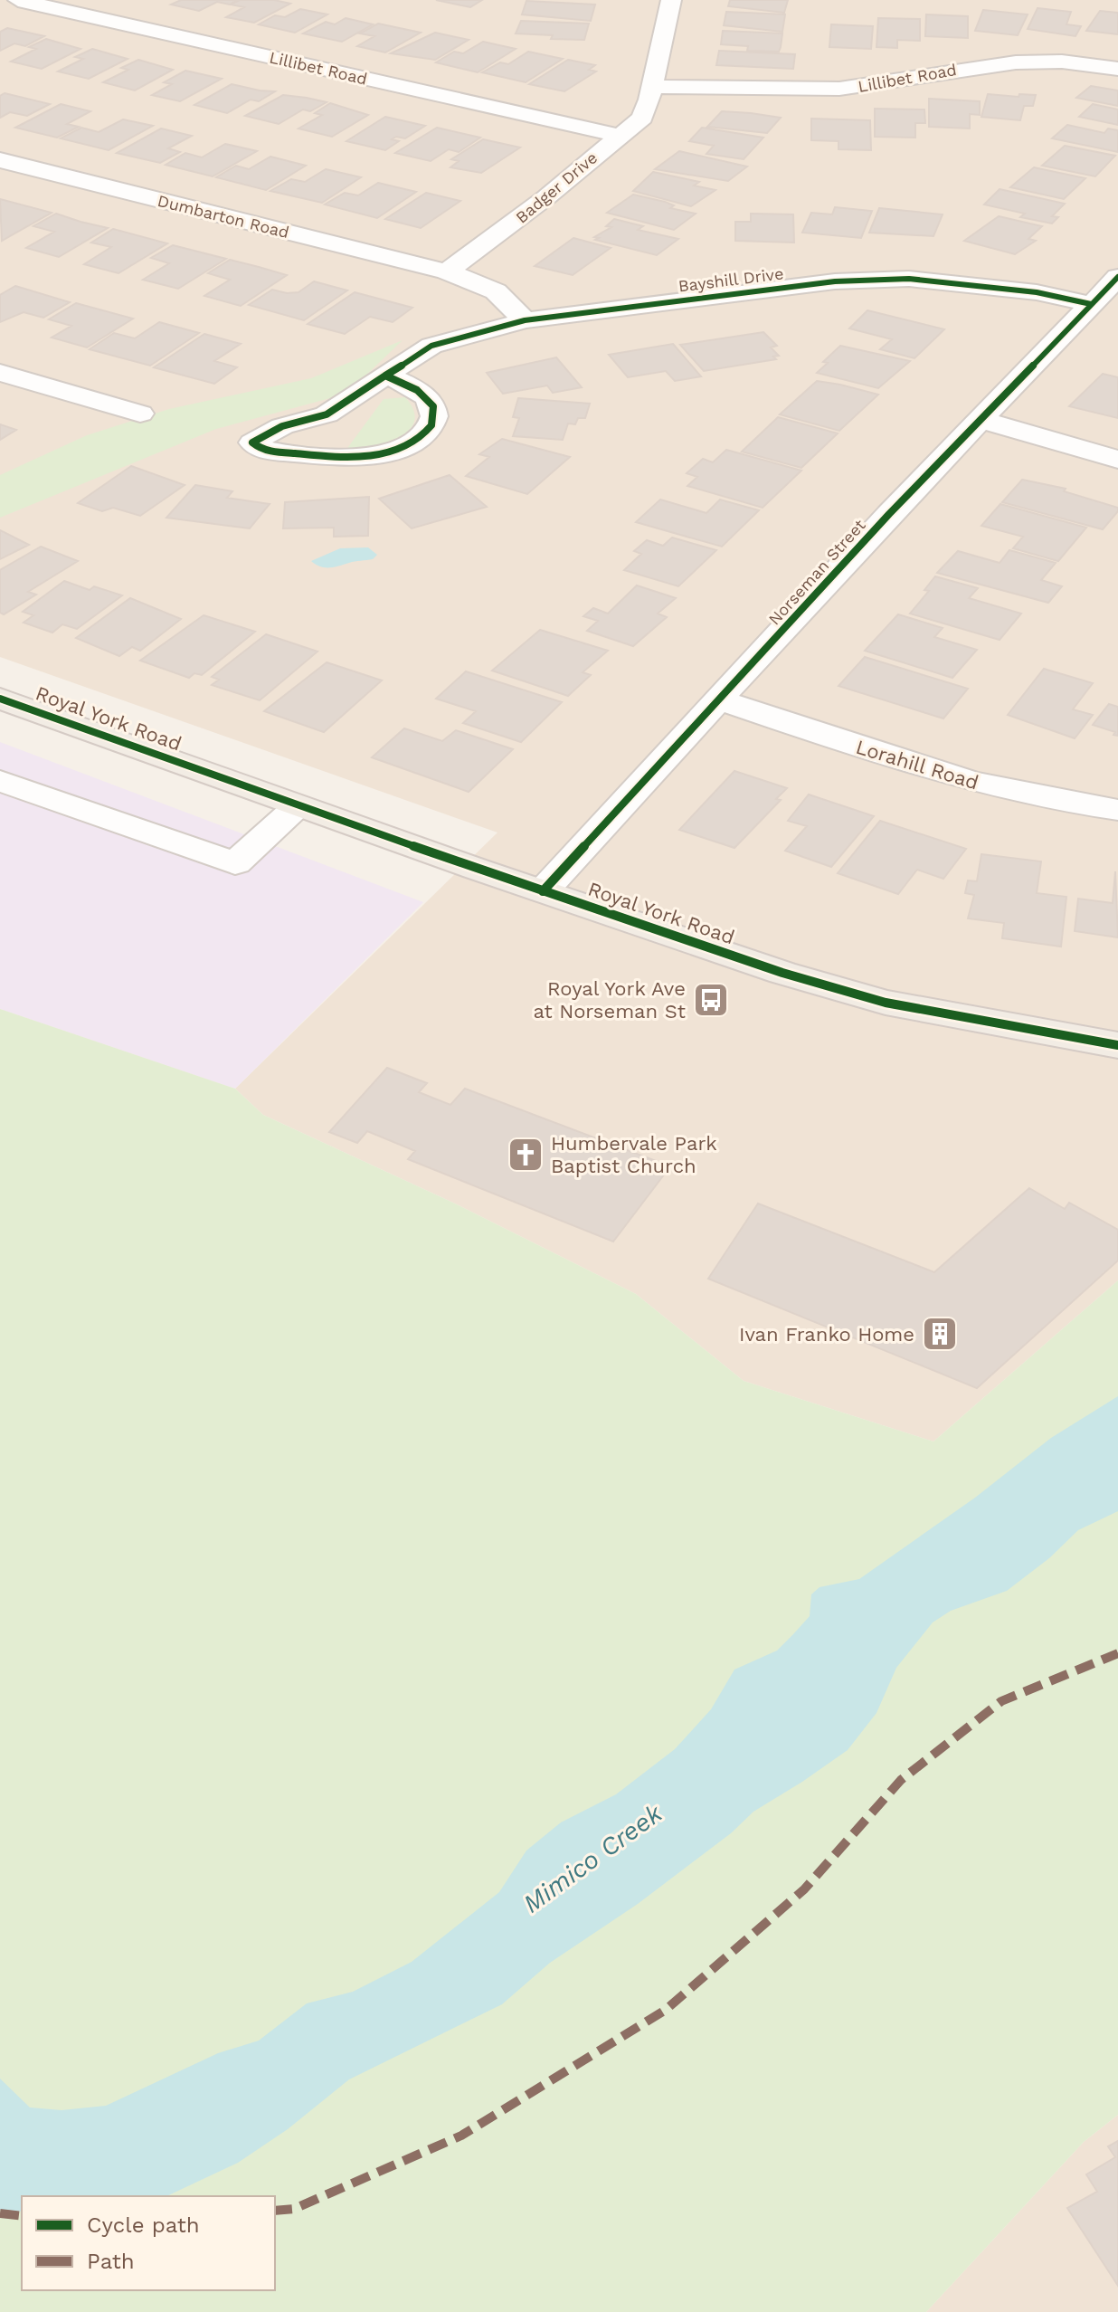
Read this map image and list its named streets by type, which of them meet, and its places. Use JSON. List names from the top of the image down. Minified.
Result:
{"streets":{"main road":["Royal York Road"],"street":["Lillibet Road","Badger Drive","Dumbarton Road","Bayshill Drive","Norseman Street","Lorahill Road"]},"crossings":[["Lillibet Road","Badger Drive"],["Badger Drive","Dumbarton Road"],["Bayshill Drive","Norseman Street"],["Norseman Street","Royal York Road"],["Norseman Street","Lorahill Road"]],"water":["Mimico Creek"],"places":{"bus stop":["Royal York Ave at Norseman St"],"church":["Humbervale Park Baptist Church"],"building":["Ivan Franko Home"]},"legend":["Cycle path","Path"]}
